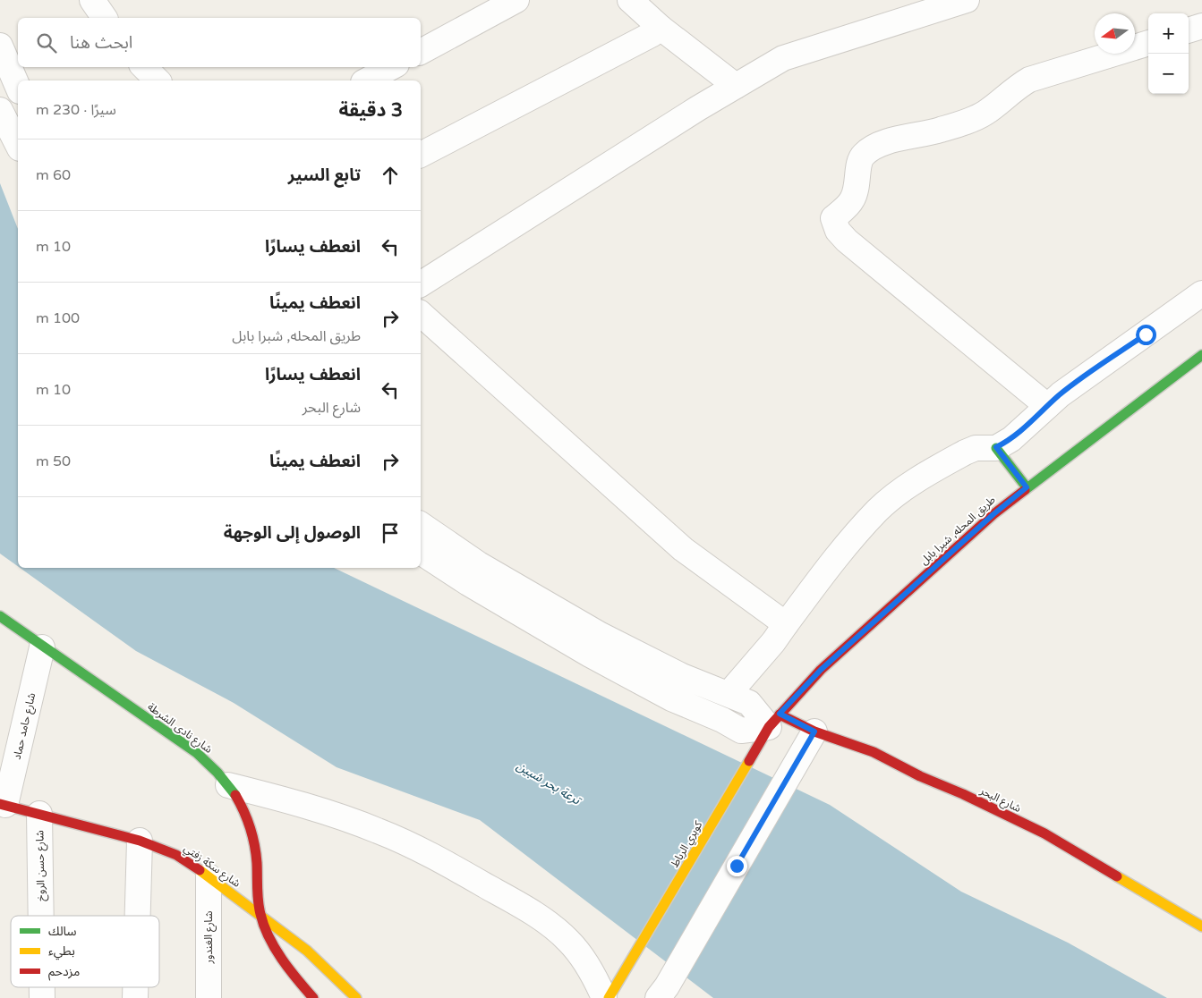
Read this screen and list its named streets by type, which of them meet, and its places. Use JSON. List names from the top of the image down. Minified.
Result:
{"streets":{"main road":["طريق المحله, شبرا بابل","شارع نادى الشرطة","شارع البحر","كوبري الرباط","شارع سكة زفتي"],"street":["شارع حامد حماد","شارع حسن الروخ","شارع الغندور"]},"crossings":[["طريق المحله, شبرا بابل","شارع البحر"],["طريق المحله, شبرا بابل","كوبري الرباط"],["شارع حامد حماد","شارع نادى الشرطة"],["شارع حامد حماد","شارع سكة زفتي"],["شارع نادى الشرطة","شارع سكة زفتي"],["شارع البحر","كوبري الرباط"],["شارع حسن الروخ","شارع سكة زفتي"],["شارع سكة زفتي","شارع الغندور"]],"water":["ترعة بحر شبين"],"legend":["سالك","بطيء","مزدحم"],"north":"left","page":{"map_buttons":["+","−"],"search":"ابحث هنا","heading":["3 دقيقة","سيرًا · 230 m"],"list":[["تابع السير","60 m"],["انعطف يسارًا","10 m"],["انعطف يمينًا","طريق المحله, شبرا بابل","100 m"],["انعطف يسارًا","شارع البحر","10 m"],["انعطف يمينًا","50 m"],"الوصول إلى الوجهة"]}}
